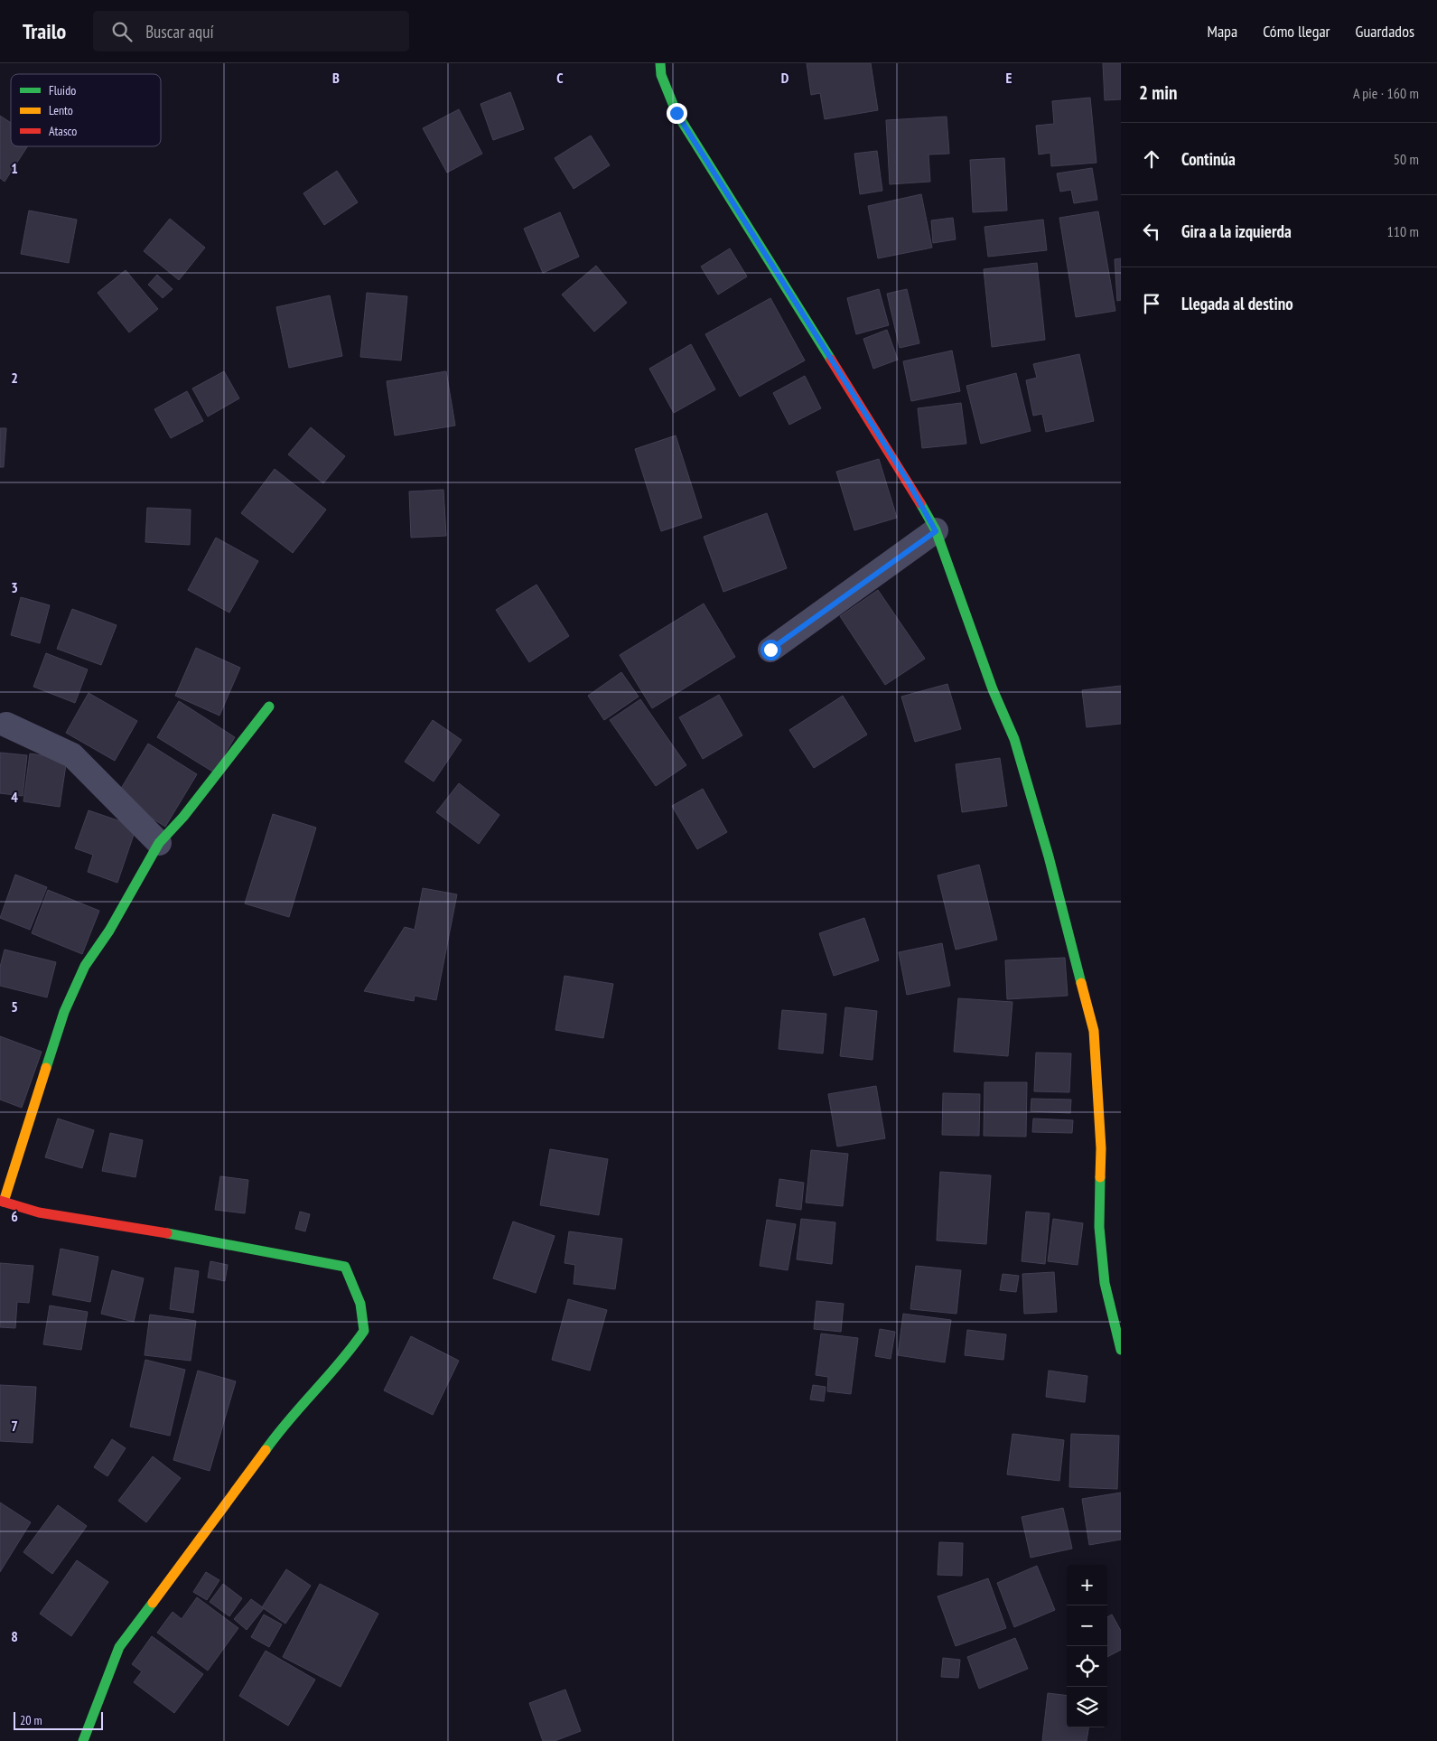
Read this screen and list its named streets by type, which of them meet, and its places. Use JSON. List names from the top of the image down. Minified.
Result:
{"legend":["Fluido","Lento","Atasco"],"scale_bar":"20 m","page":{"header":"Trailo","search":"Buscar aquí","nav":["Mapa","Cómo llegar","Guardados"],"heading":["2 min","A pie · 160 m"],"list":[["Continúa","50 m"],["Gira a la izquierda","110 m"],"Llegada al destino"],"map_buttons":["+","−"],"scale":"20 m"},"grid":{"columns":["B","C","D","E"],"rows":["1","2","3","4","5","6","7","8"]}}
